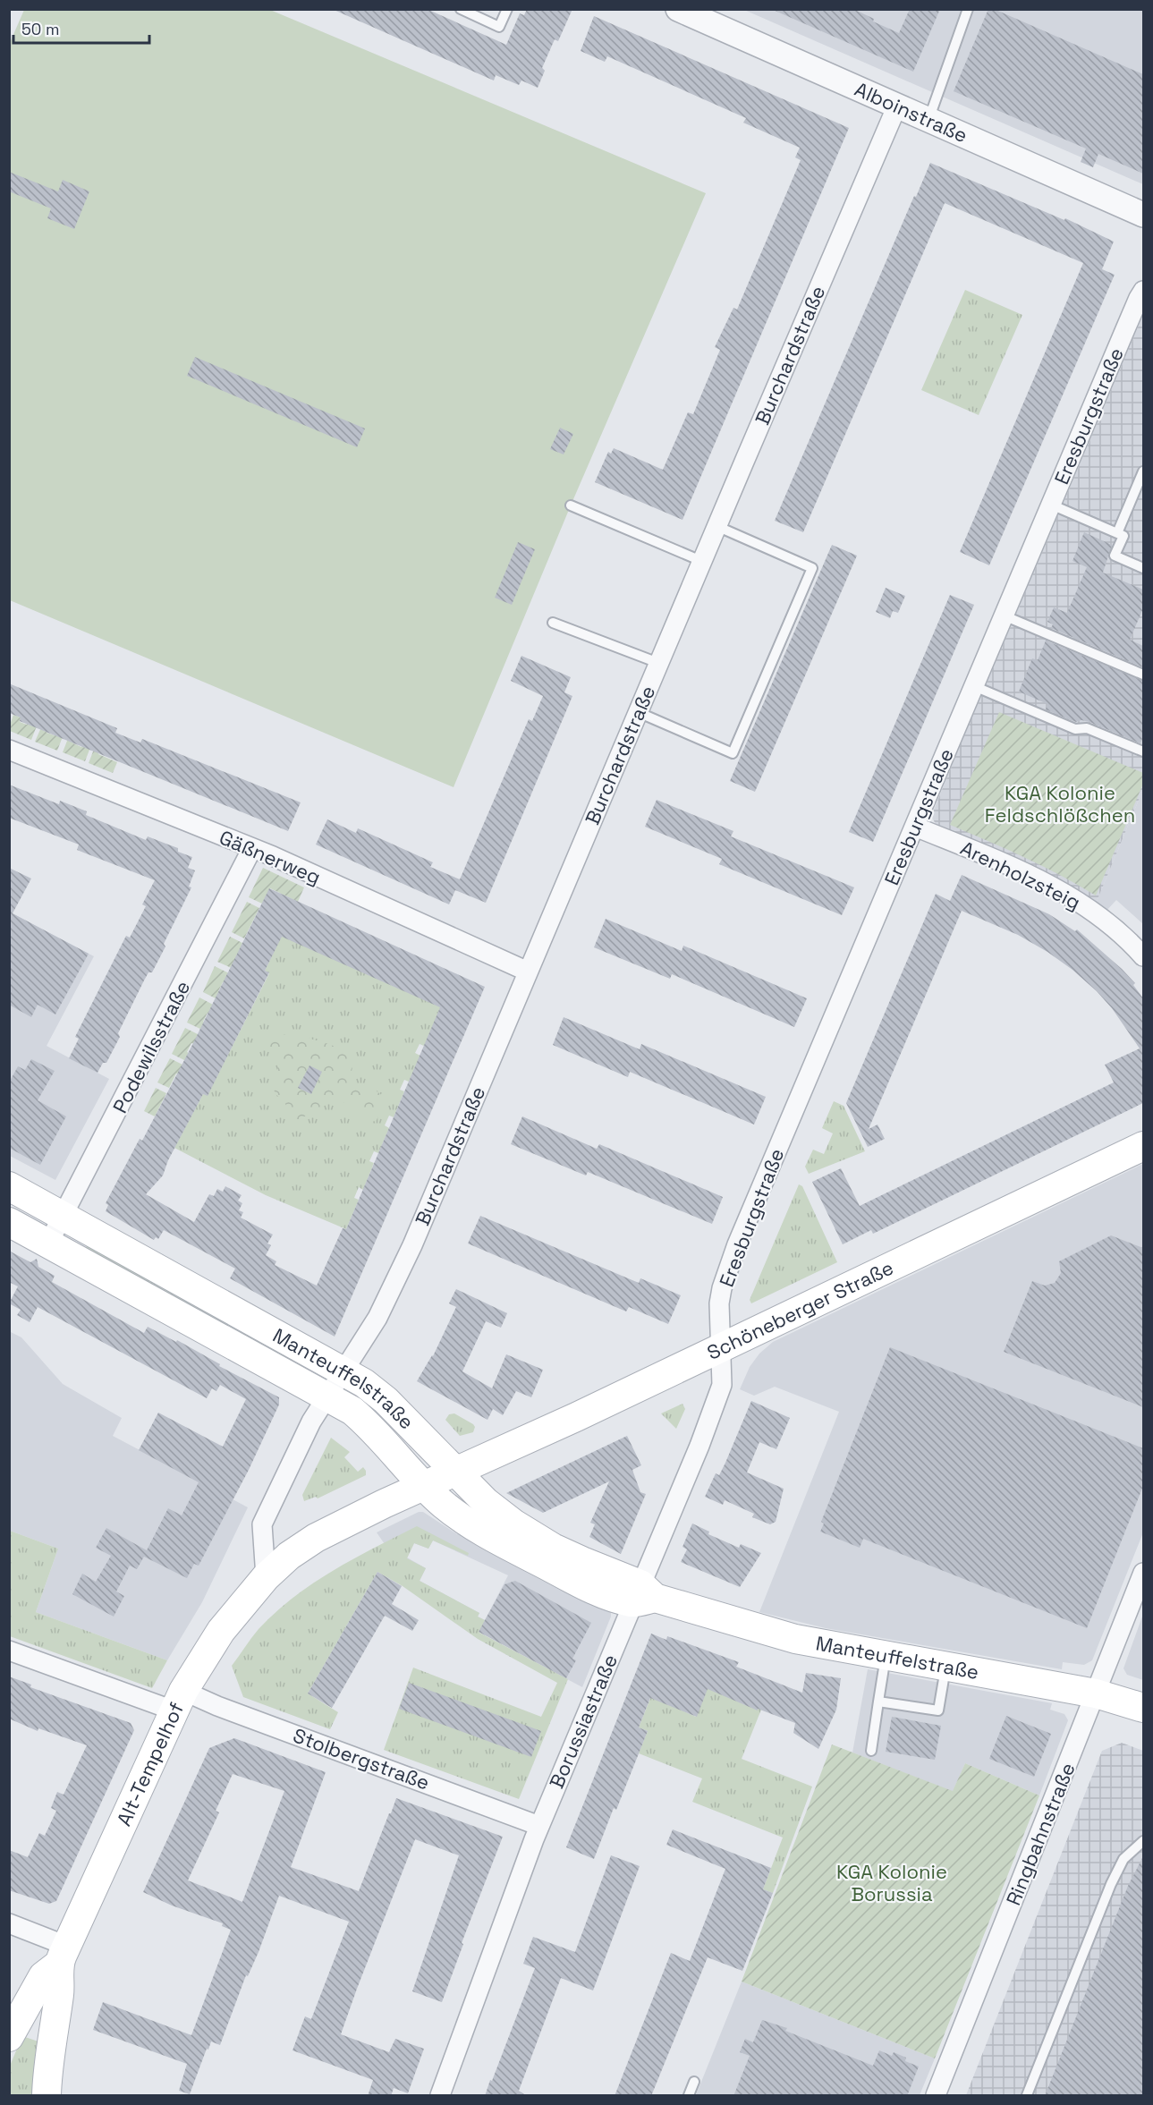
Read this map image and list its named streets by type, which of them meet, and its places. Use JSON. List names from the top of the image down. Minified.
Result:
{"streets":{"main road":["Schöneberger Straße","Manteuffelstraße","Alt-Tempelhof"],"street":["Alboinstraße","Burchardstraße","Eresburgstraße","Gäßnerweg","Arenholzsteig","Podewilsstraße","Borussiastraße","Stolbergstraße","Ringbahnstraße"]},"crossings":[["Alboinstraße","Burchardstraße"],["Burchardstraße","Gäßnerweg"],["Burchardstraße","Manteuffelstraße"],["Eresburgstraße","Arenholzsteig"],["Eresburgstraße","Schöneberger Straße"],["Eresburgstraße","Borussiastraße"],["Gäßnerweg","Podewilsstraße"],["Podewilsstraße","Manteuffelstraße"],["Schöneberger Straße","Manteuffelstraße"],["Schöneberger Straße","Borussiastraße"],["Schöneberger Straße","Alt-Tempelhof"],["Manteuffelstraße","Borussiastraße"],["Manteuffelstraße","Alt-Tempelhof"],["Manteuffelstraße","Ringbahnstraße"],["Borussiastraße","Stolbergstraße"],["Stolbergstraße","Alt-Tempelhof"]],"parks":["KGA Kolonie Feldschlößchen","KGA Kolonie Borussia"],"scale_bar":"50 m"}
